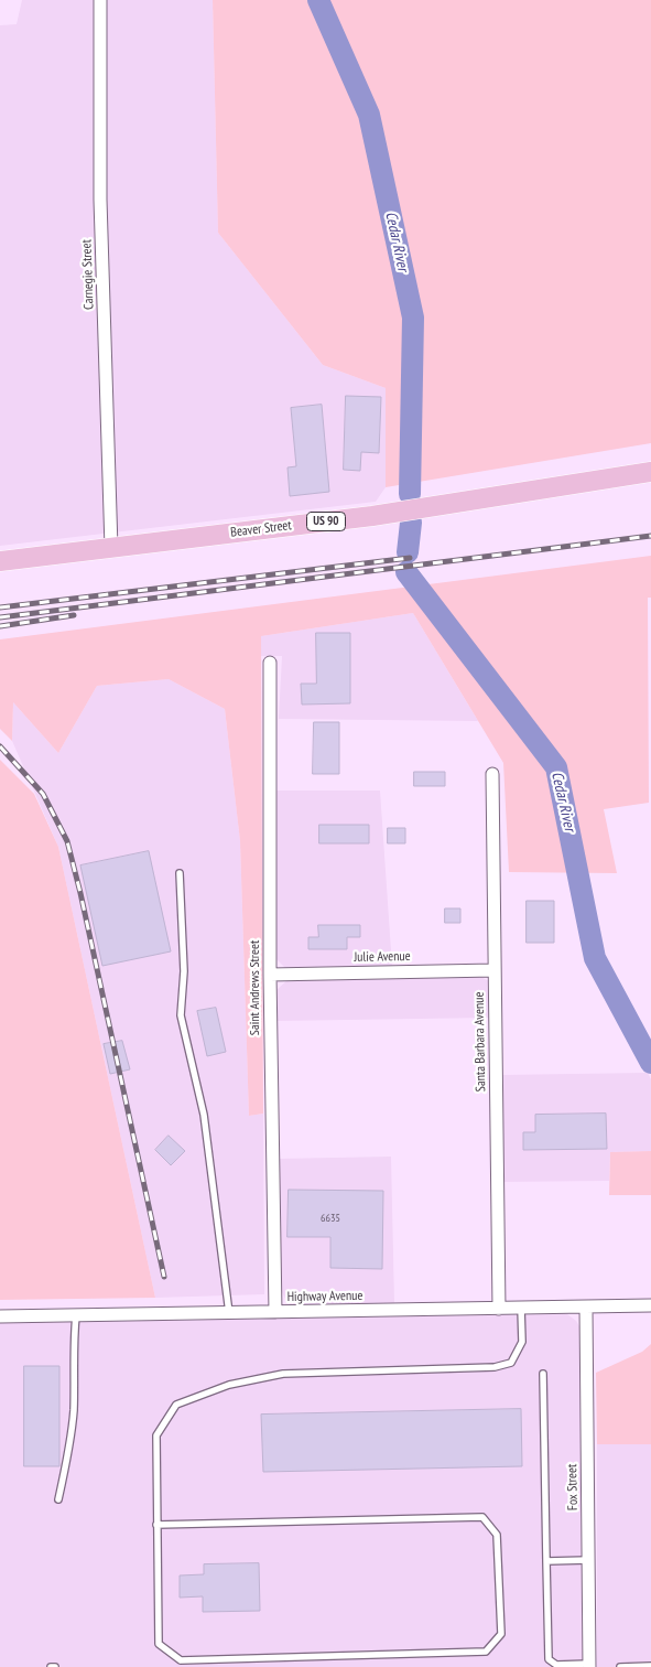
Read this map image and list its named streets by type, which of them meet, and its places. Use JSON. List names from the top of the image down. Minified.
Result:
{"streets":{"main road":["US 90","Beaver Street"],"street":["Carnegie Street","Julie Avenue","Saint Andrews Street","Santa Barbara Avenue","Highway Avenue","Fox Street"]},"crossings":[["Carnegie Street","Beaver Street"],["Julie Avenue","Saint Andrews Street"],["Julie Avenue","Santa Barbara Avenue"],["Saint Andrews Street","Highway Avenue"],["Santa Barbara Avenue","Highway Avenue"],["Highway Avenue","Fox Street"]],"water":["Cedar River"],"house_numbers":["6635"]}
